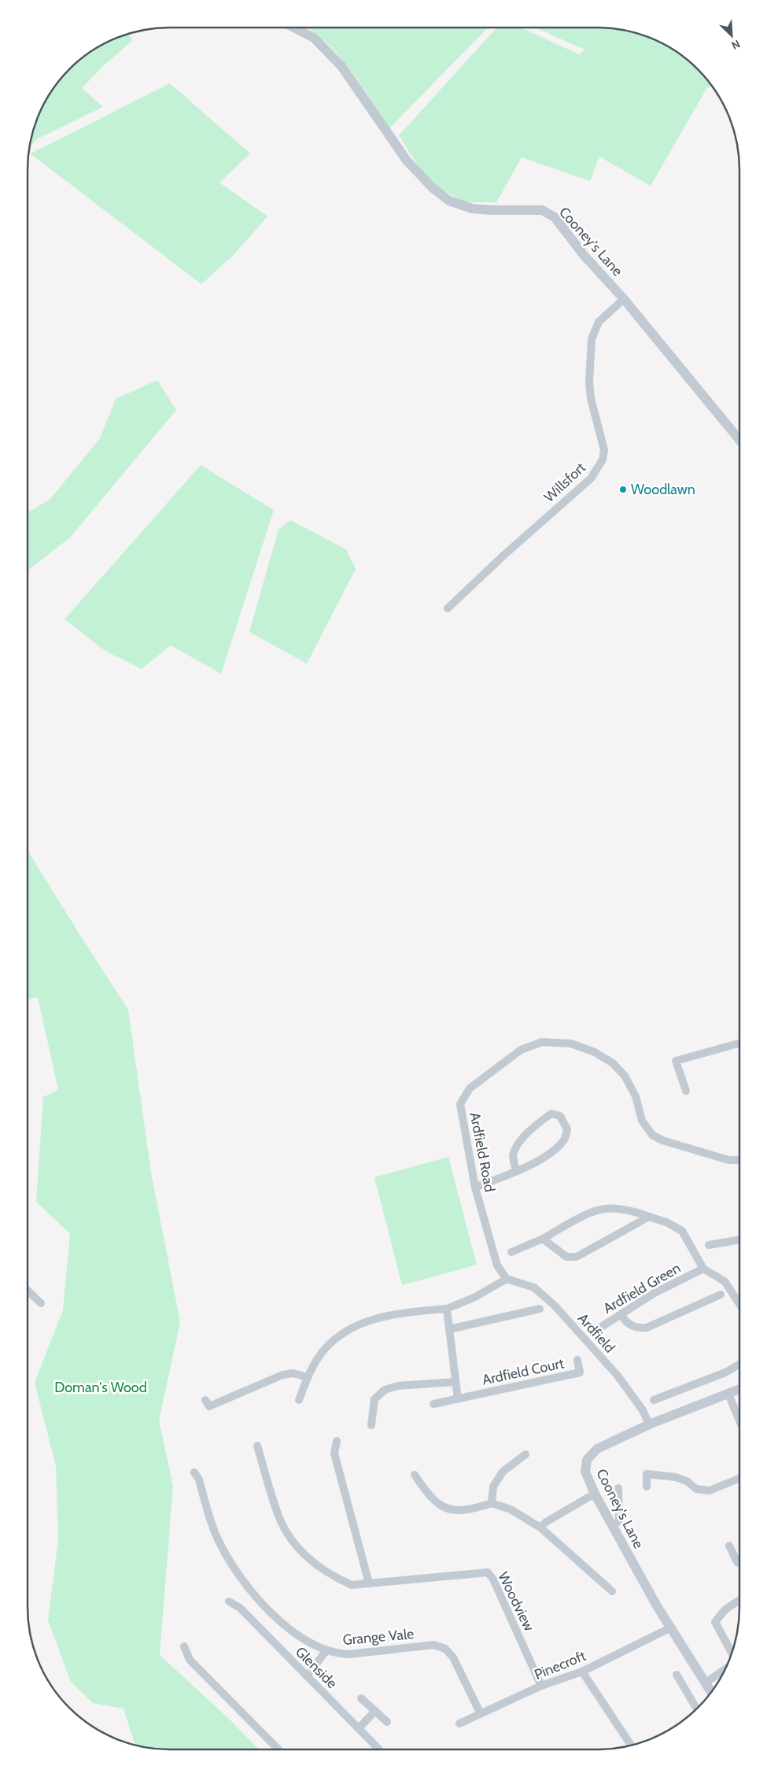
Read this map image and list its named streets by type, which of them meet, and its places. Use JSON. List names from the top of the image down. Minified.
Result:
{"streets":{"street":["Cooney's Lane","Willsfort","Ardfield Road","Ardfield Green","Ardfield","Ardfield Court","Woodview","Grange Vale","Pinecroft","Glenside"]},"crossings":[["Cooney's Lane","Willsfort"],["Cooney's Lane","Ardfield"],["Cooney's Lane","Pinecroft"],["Ardfield Road","Ardfield"],["Woodview","Pinecroft"],["Grange Vale","Pinecroft"]],"parks":["Doman's Wood"],"places":["Woodlawn"],"north":"bottom right"}
